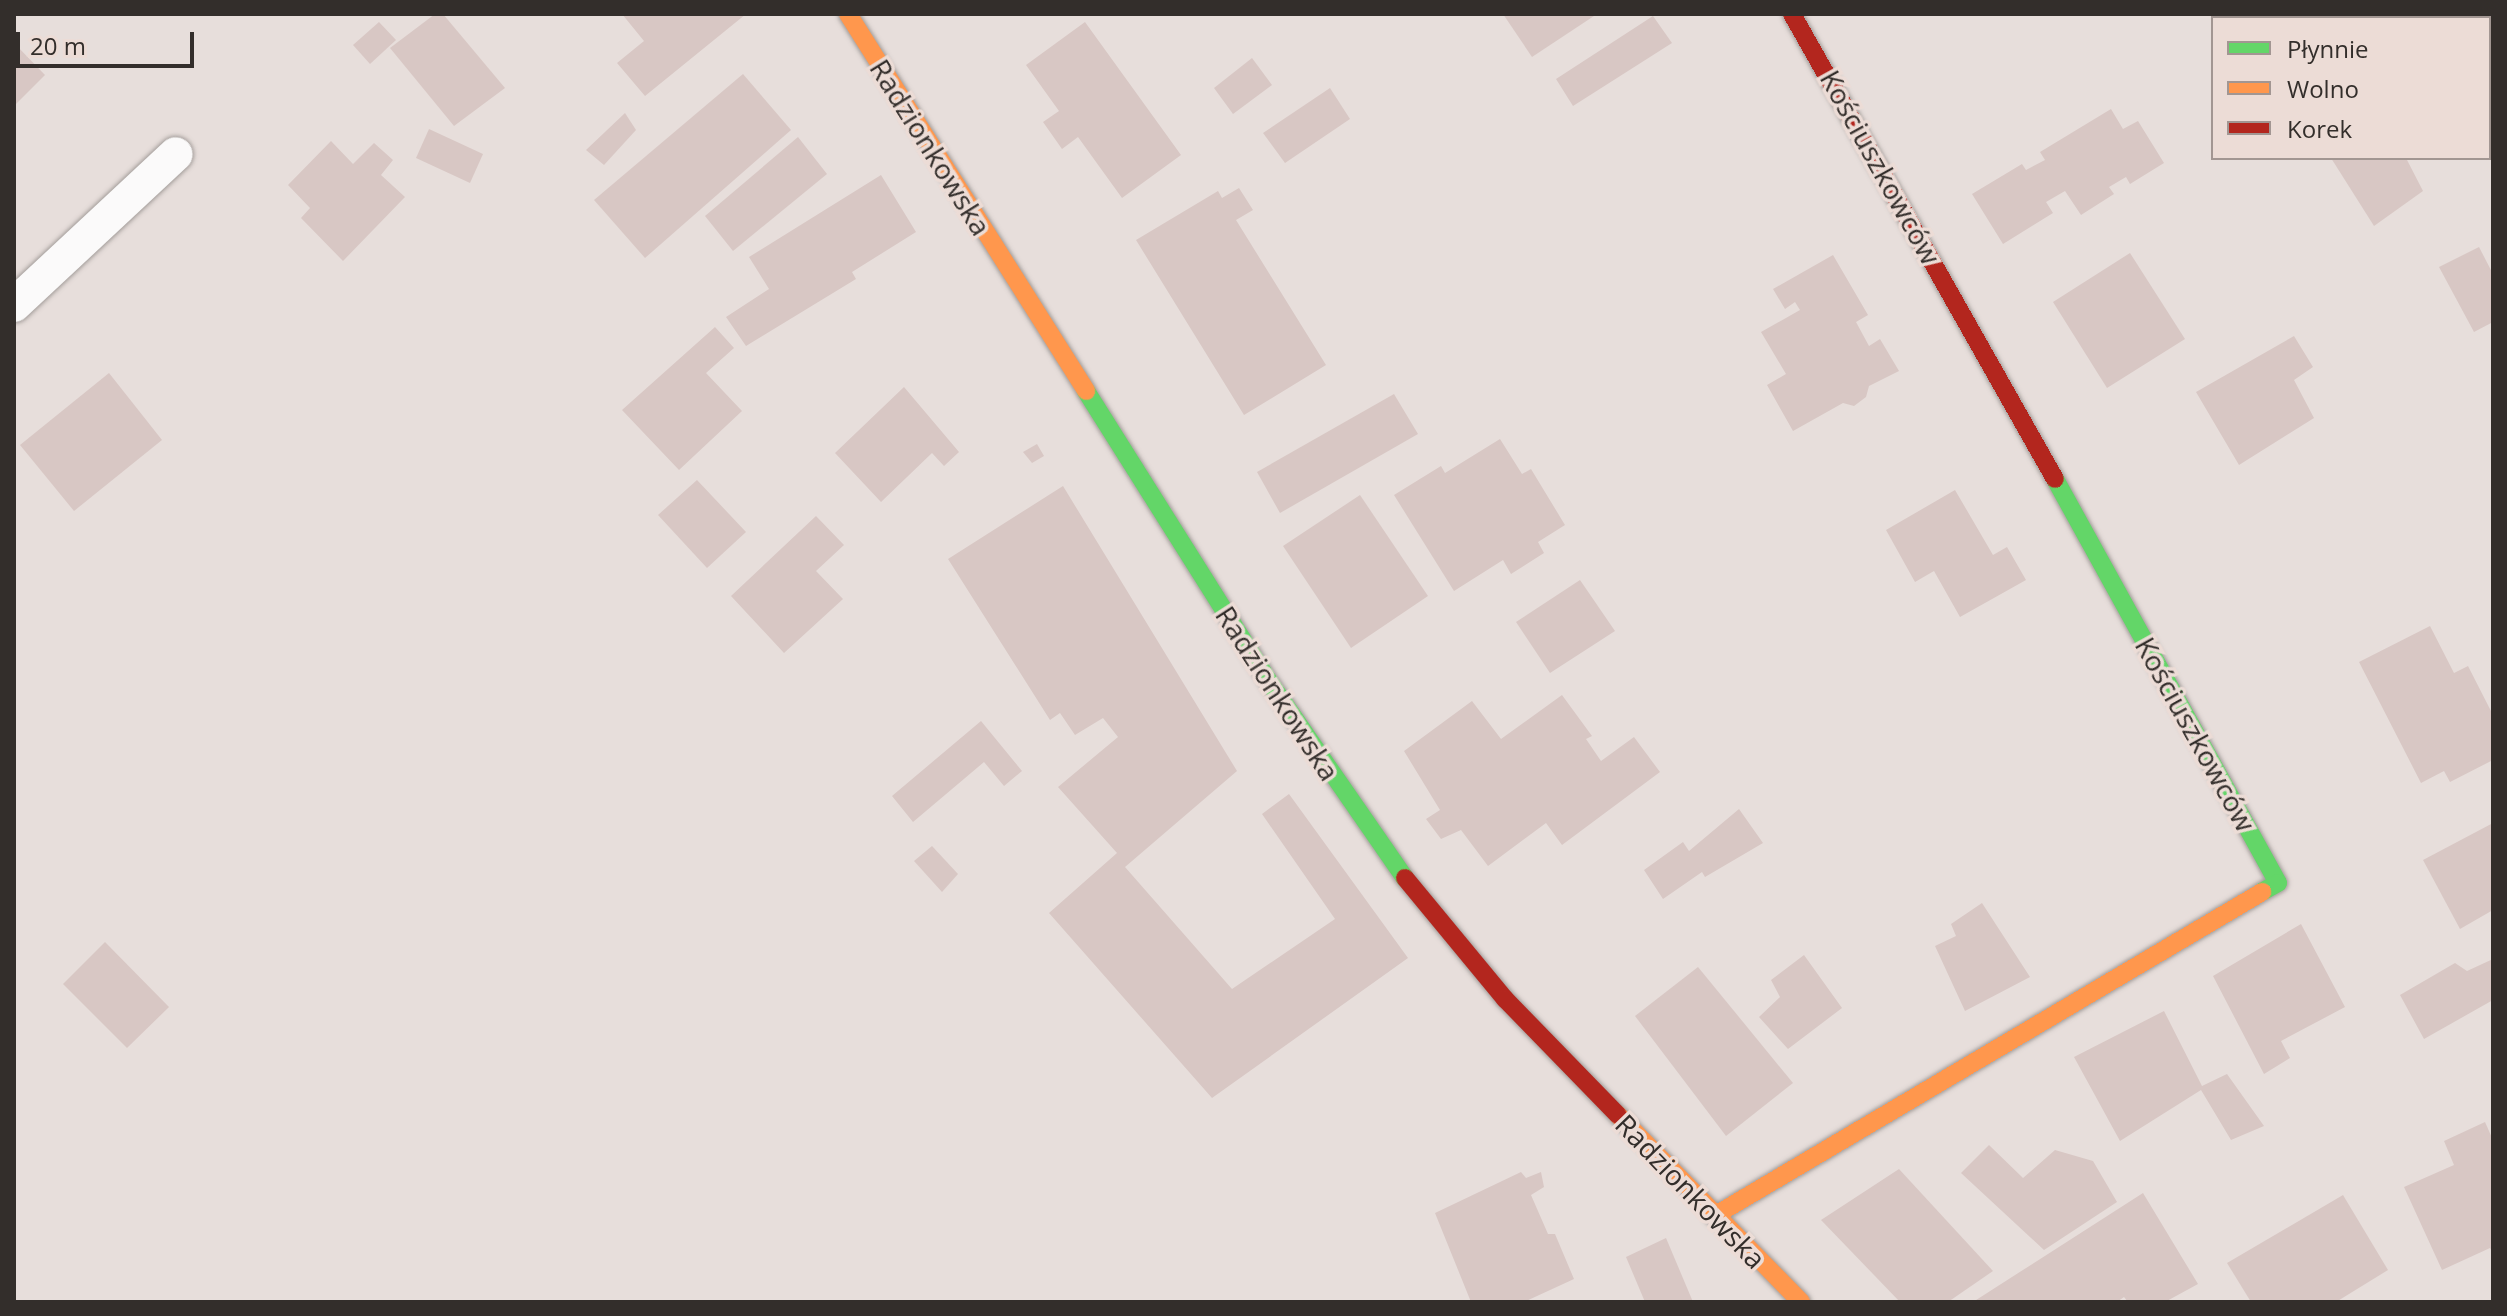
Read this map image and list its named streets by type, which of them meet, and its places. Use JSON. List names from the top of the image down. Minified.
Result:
{"streets":{"street":["Radzionkowska","Kościuszkowców"]},"crossings":[["Radzionkowska","Kościuszkowców"]],"legend":["Płynnie","Wolno","Korek"],"scale_bar":"20 m"}
